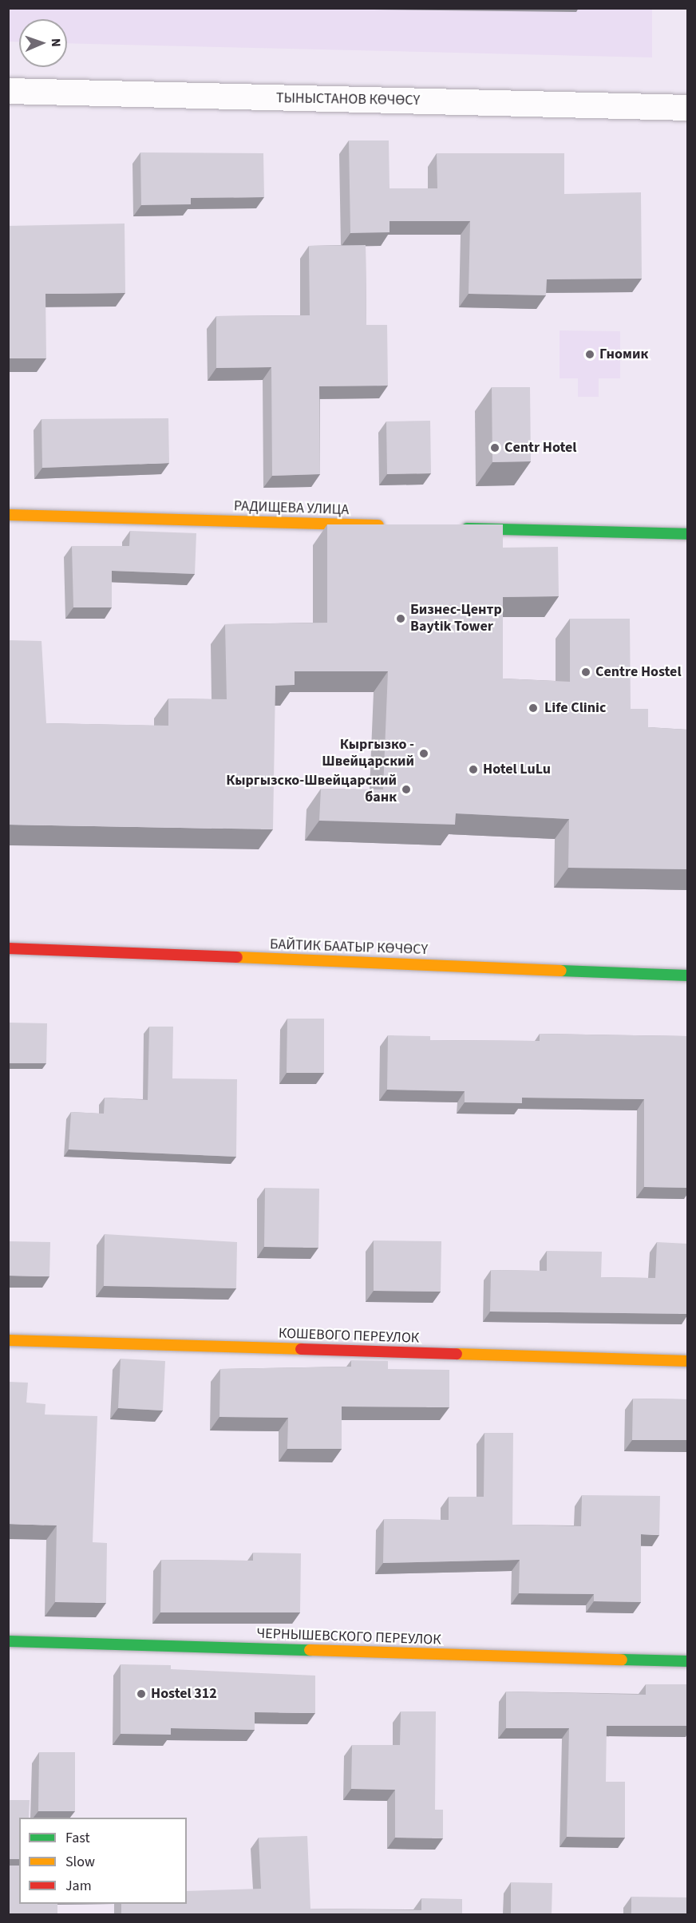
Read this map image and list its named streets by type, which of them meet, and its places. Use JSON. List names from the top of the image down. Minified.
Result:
{"streets":{"street":["ТЫНЫСТАНОВ КӨЧӨСҮ","РАДИЩЕВА УЛИЦА","БАЙТИК БААТЫР КӨЧӨСҮ","КОШЕВОГО ПЕРЕУЛОК","ЧЕРНЫШЕВСКОГО ПЕРЕУЛОК"]},"places":["Гномик","Centr Hotel","Бизнес-Центр Baytik Tower","Centre Hostel","Life Clinic","Кыргызко - Швейцарский","Hotel LuLu","Кыргызско-Швейцарский банк","Hostel 312"],"legend":["Fast","Slow","Jam"],"north":"right"}
